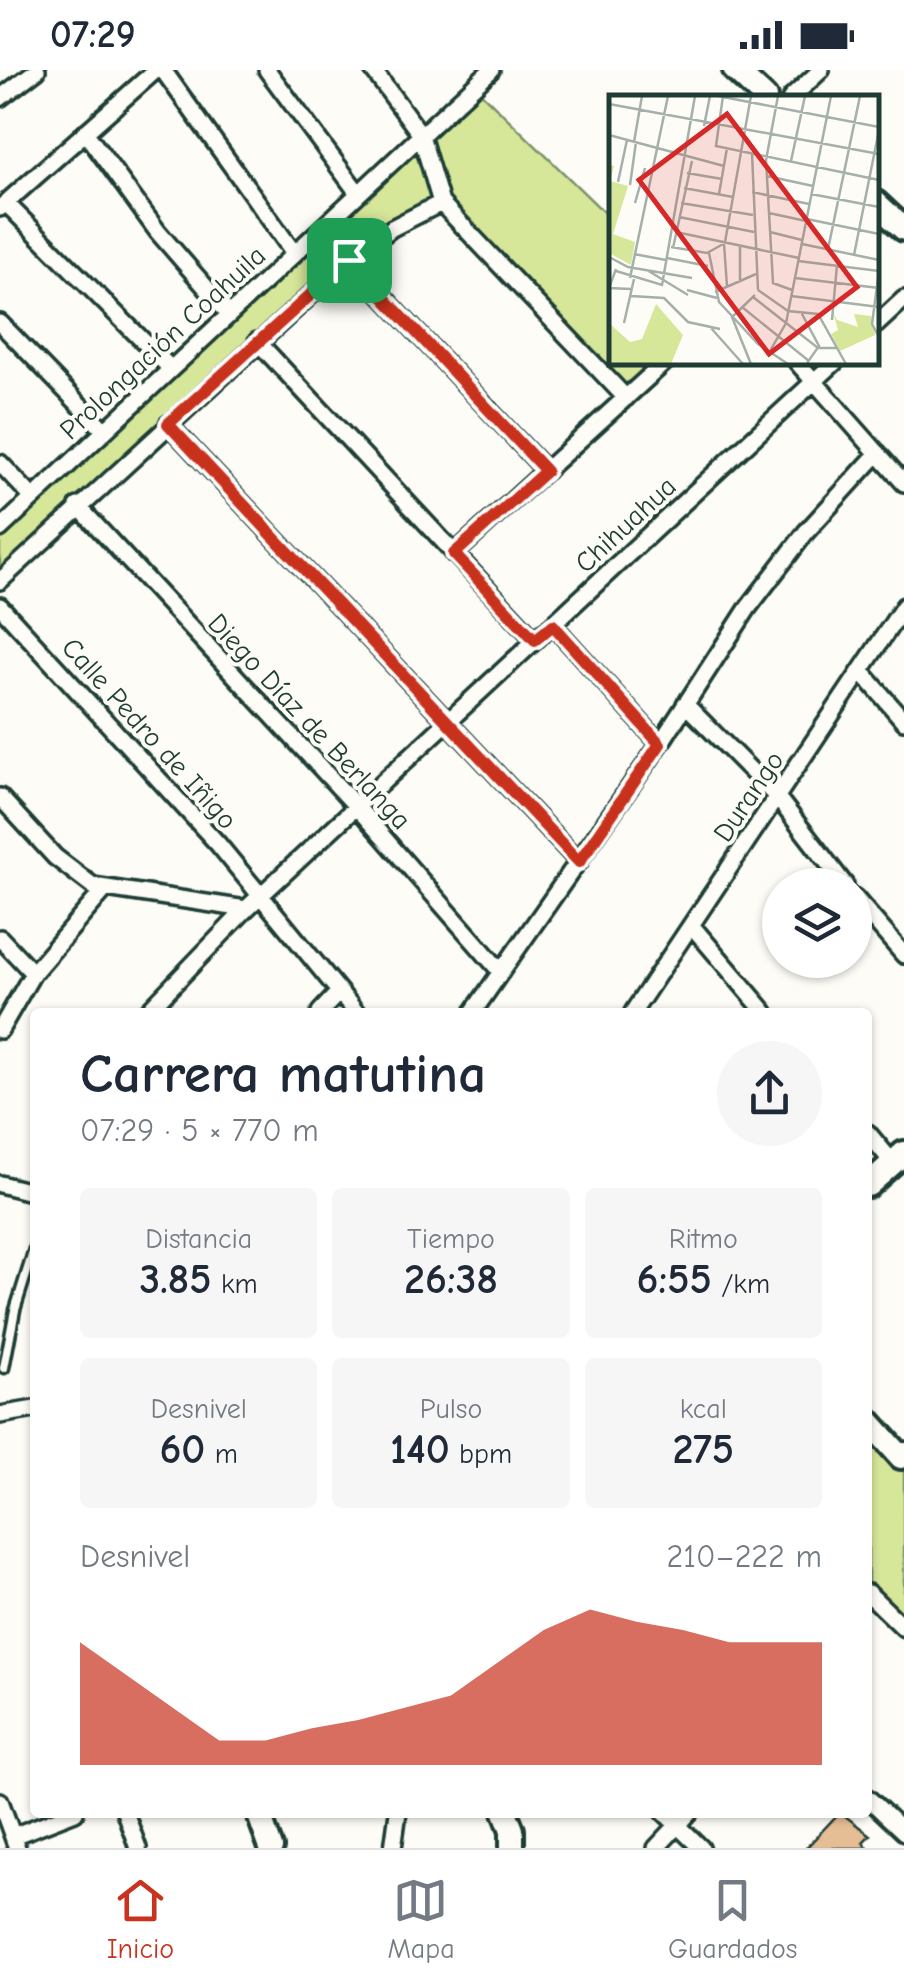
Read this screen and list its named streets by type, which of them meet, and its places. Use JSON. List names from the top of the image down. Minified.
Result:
{"streets":{"street":["Prolongación Coahuila","Chihuahua","Diego Díaz de Berlanga","Calle Pedro de Iñigo","Durango"]},"crossings":[["Chihuahua","Diego Díaz de Berlanga"],["Chihuahua","Calle Pedro de Iñigo"]],"page":{"status":"07:29","heading":["Carrera matutina","07:29 · 5 × 770 m"],"stats":[["Distancia","3.85 km"],["Tiempo","26:38"],["Ritmo","6:55 /km"],["Desnivel","60 m"],["Pulso","140 bpm"],["kcal","275"]],"chart":["Desnivel","210–222 m"],"tabs":["Inicio","Mapa","Guardados"]}}
